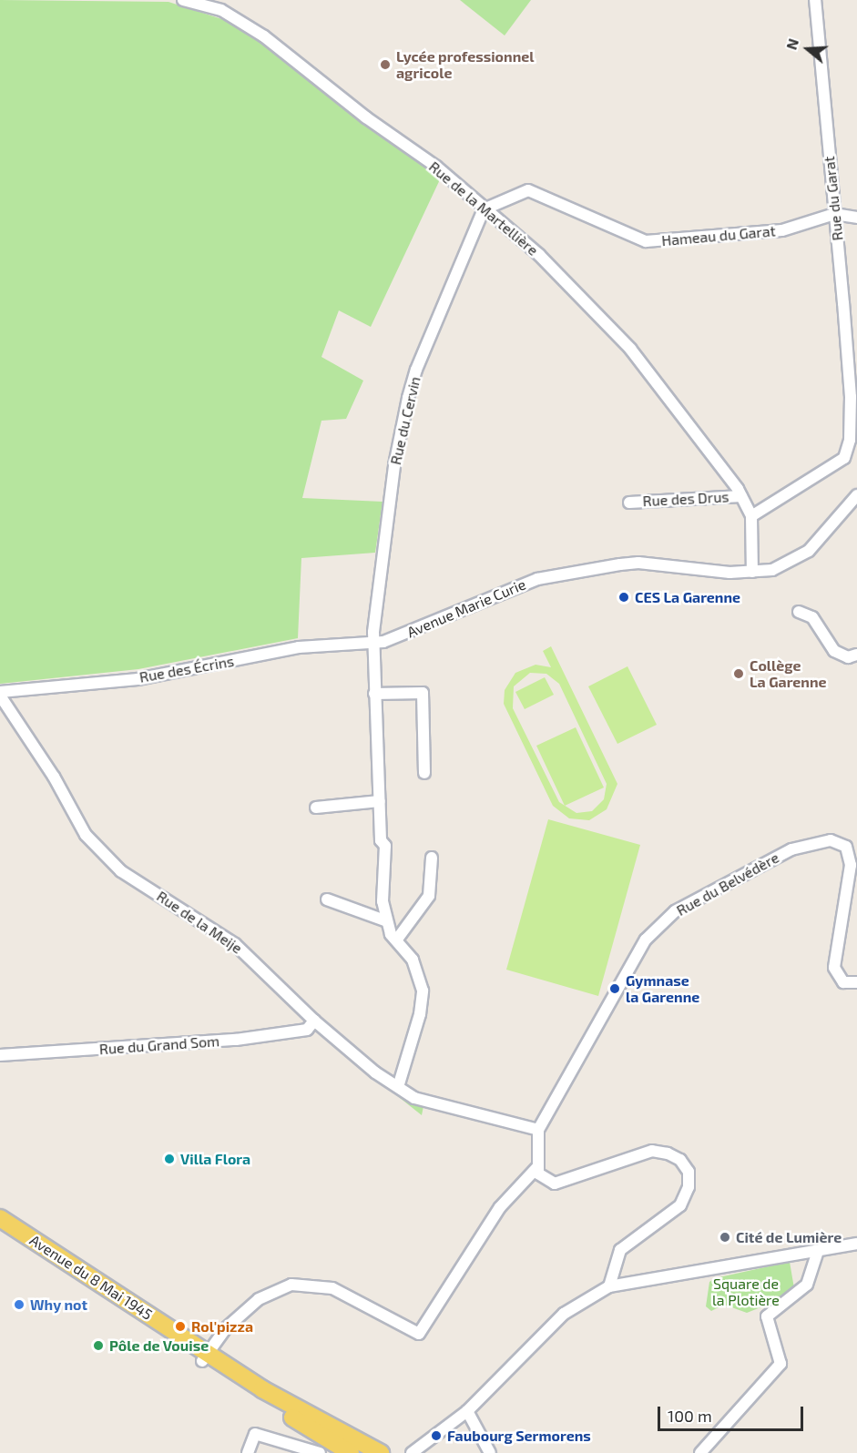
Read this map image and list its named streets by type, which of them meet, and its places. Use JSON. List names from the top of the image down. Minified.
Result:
{"streets":{"main road":["Avenue du 8 Mai 1945"],"street":["Rue du Garat","Rue de la Martellière","Hameau du Garat","Rue du Cervin","Rue des Drus","Avenue Marie Curie","Rue des Écrins","Rue du Belvédère","Rue de la Meije","Rue du Grand Som"]},"crossings":[["Rue du Garat","Rue de la Martellière"],["Rue du Garat","Hameau du Garat"],["Rue de la Martellière","Hameau du Garat"],["Rue de la Martellière","Rue du Cervin"],["Rue de la Martellière","Rue des Drus"],["Rue de la Martellière","Avenue Marie Curie"],["Hameau du Garat","Rue du Cervin"],["Rue du Cervin","Avenue Marie Curie"],["Rue du Cervin","Rue des Écrins"],["Rue du Cervin","Rue de la Meije"],["Avenue Marie Curie","Rue des Écrins"],["Rue des Écrins","Rue de la Meije"],["Rue du Belvédère","Rue de la Meije"],["Rue de la Meije","Rue du Grand Som"]],"parks":["Square de la Plotière"],"places":["Lycée professionnel agricole","CES La Garenne","Collège La Garenne","Gymnase la Garenne","Villa Flora","Cité de Lumière","Why not","Rol'pizza","Pôle de Vouise","Faubourg Sermorens"],"scale_bar":"100 m","north":"left"}
